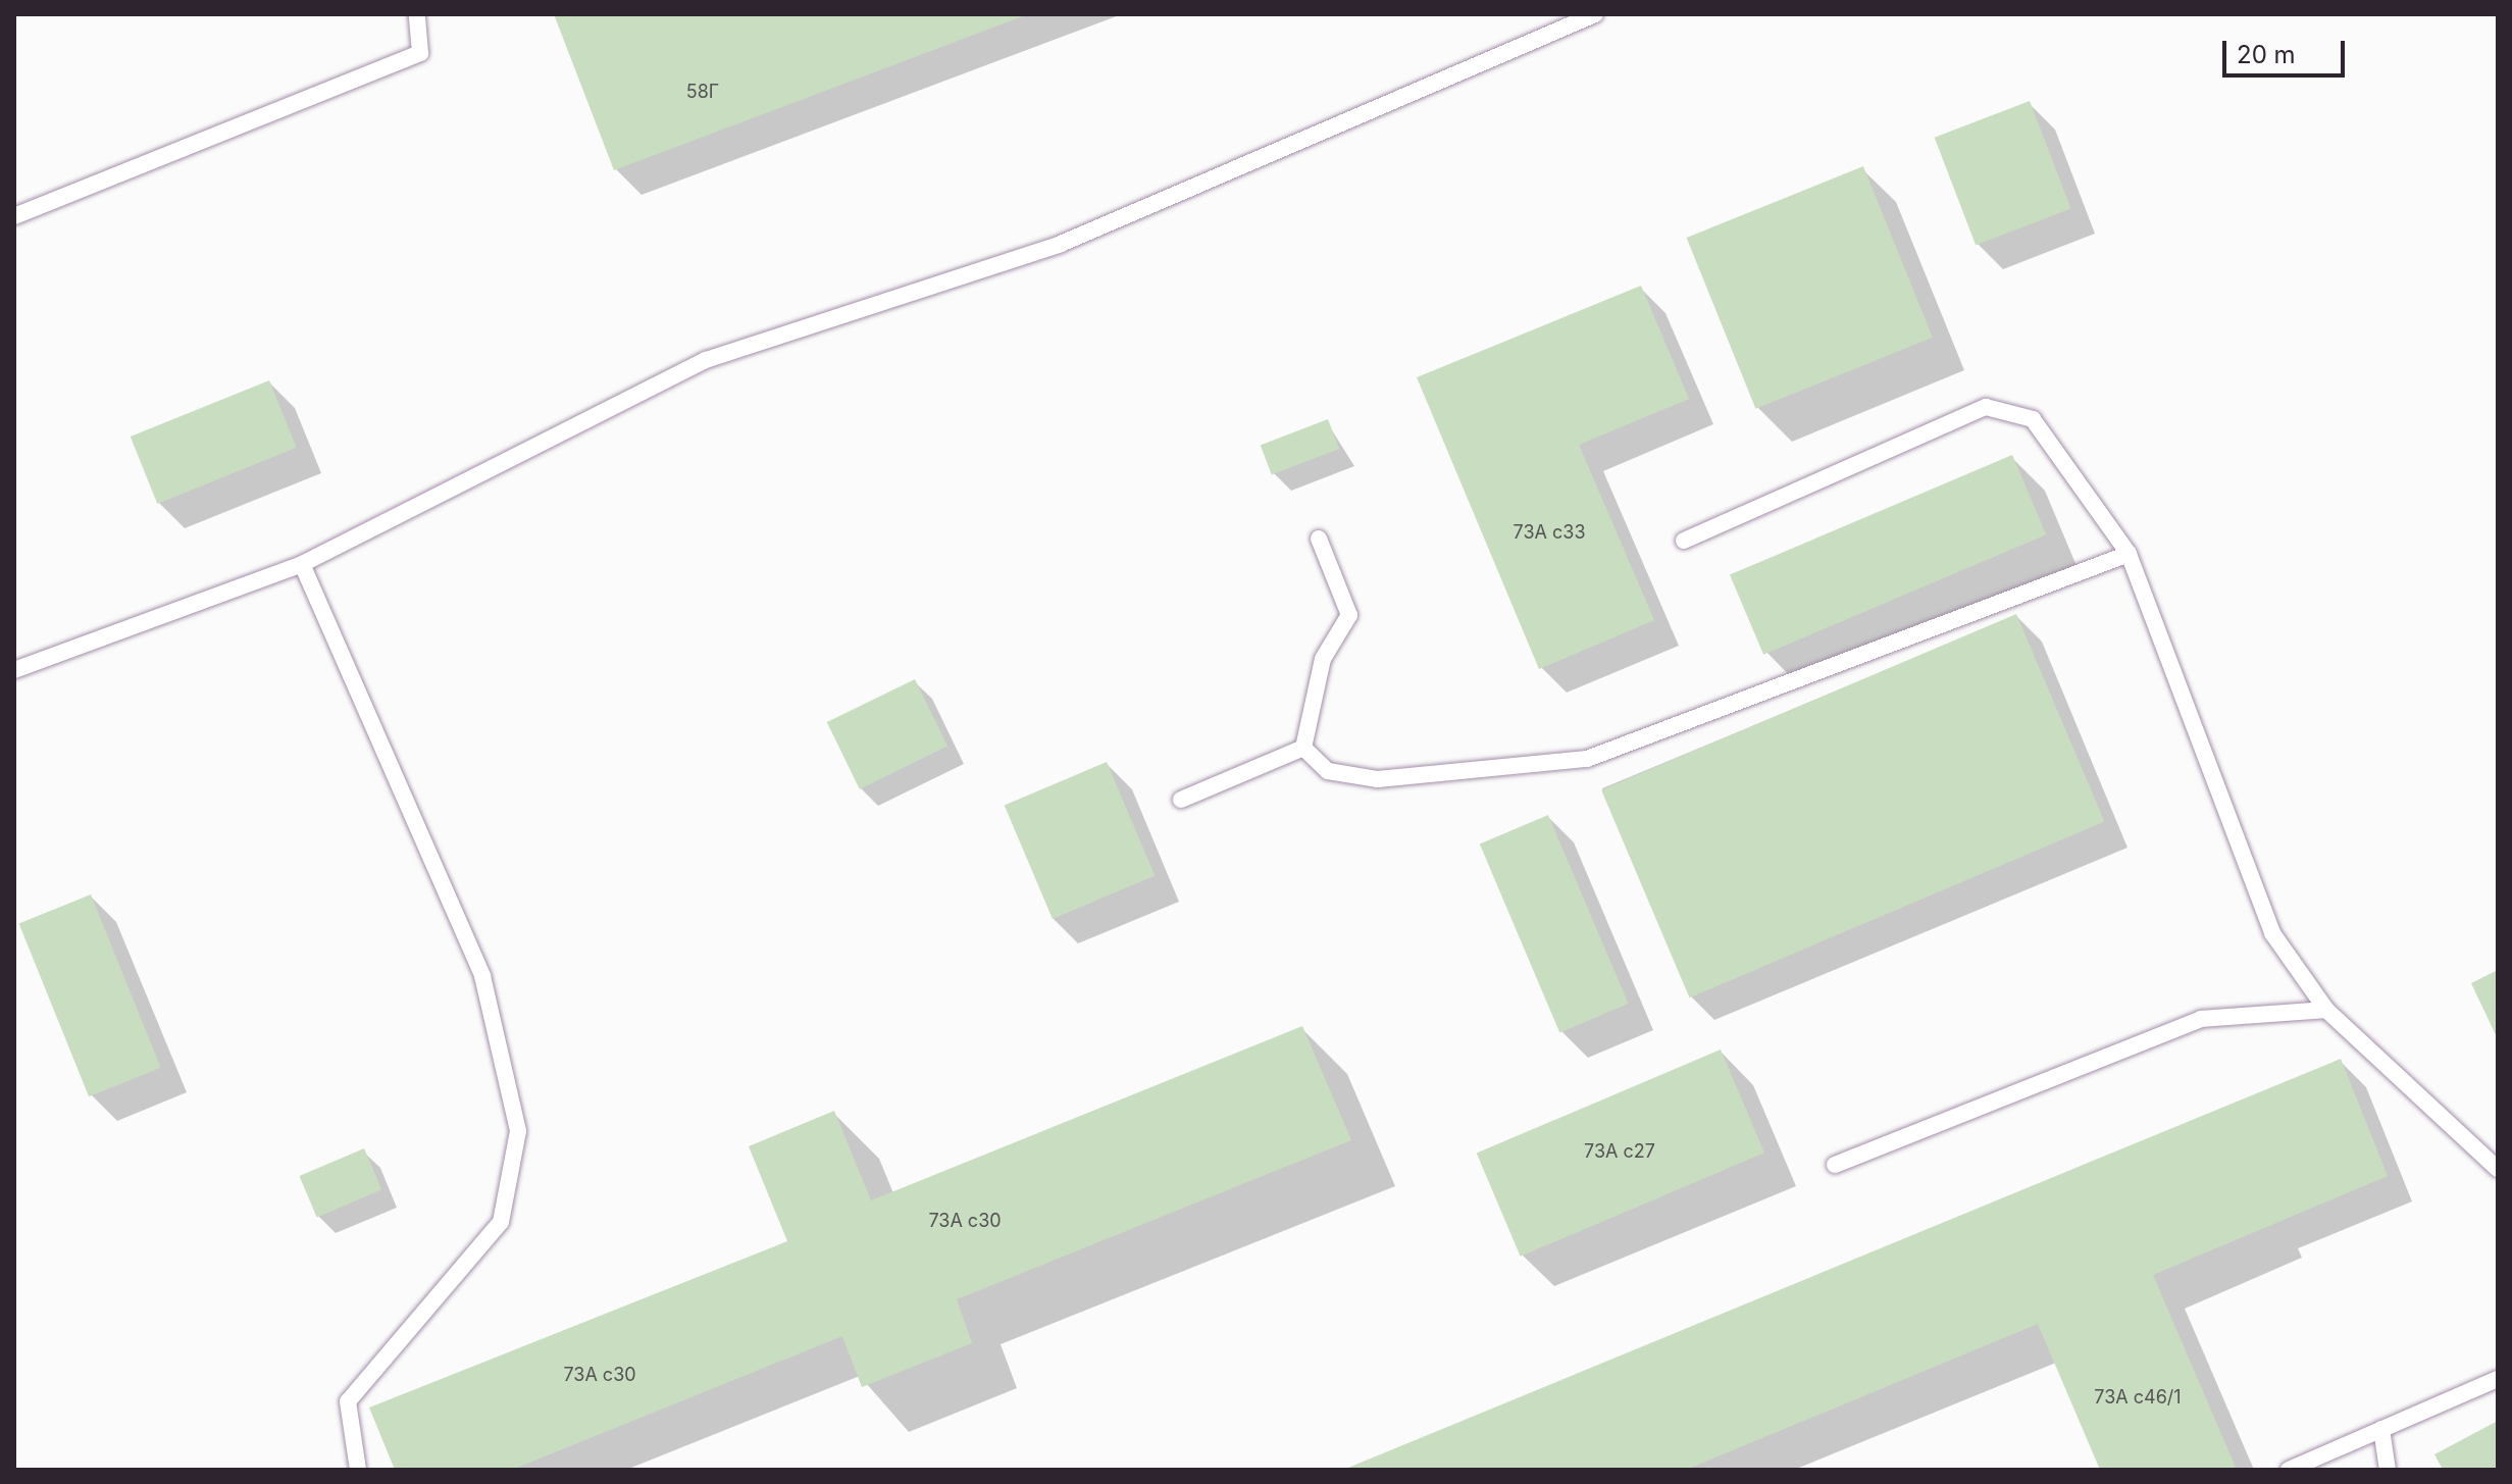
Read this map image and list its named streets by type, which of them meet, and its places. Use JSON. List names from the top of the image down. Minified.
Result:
{"house_numbers":["58Г","73А с33","73А с27","73А с30","73А с30","73А с46/1"],"scale_bar":"20 m"}
